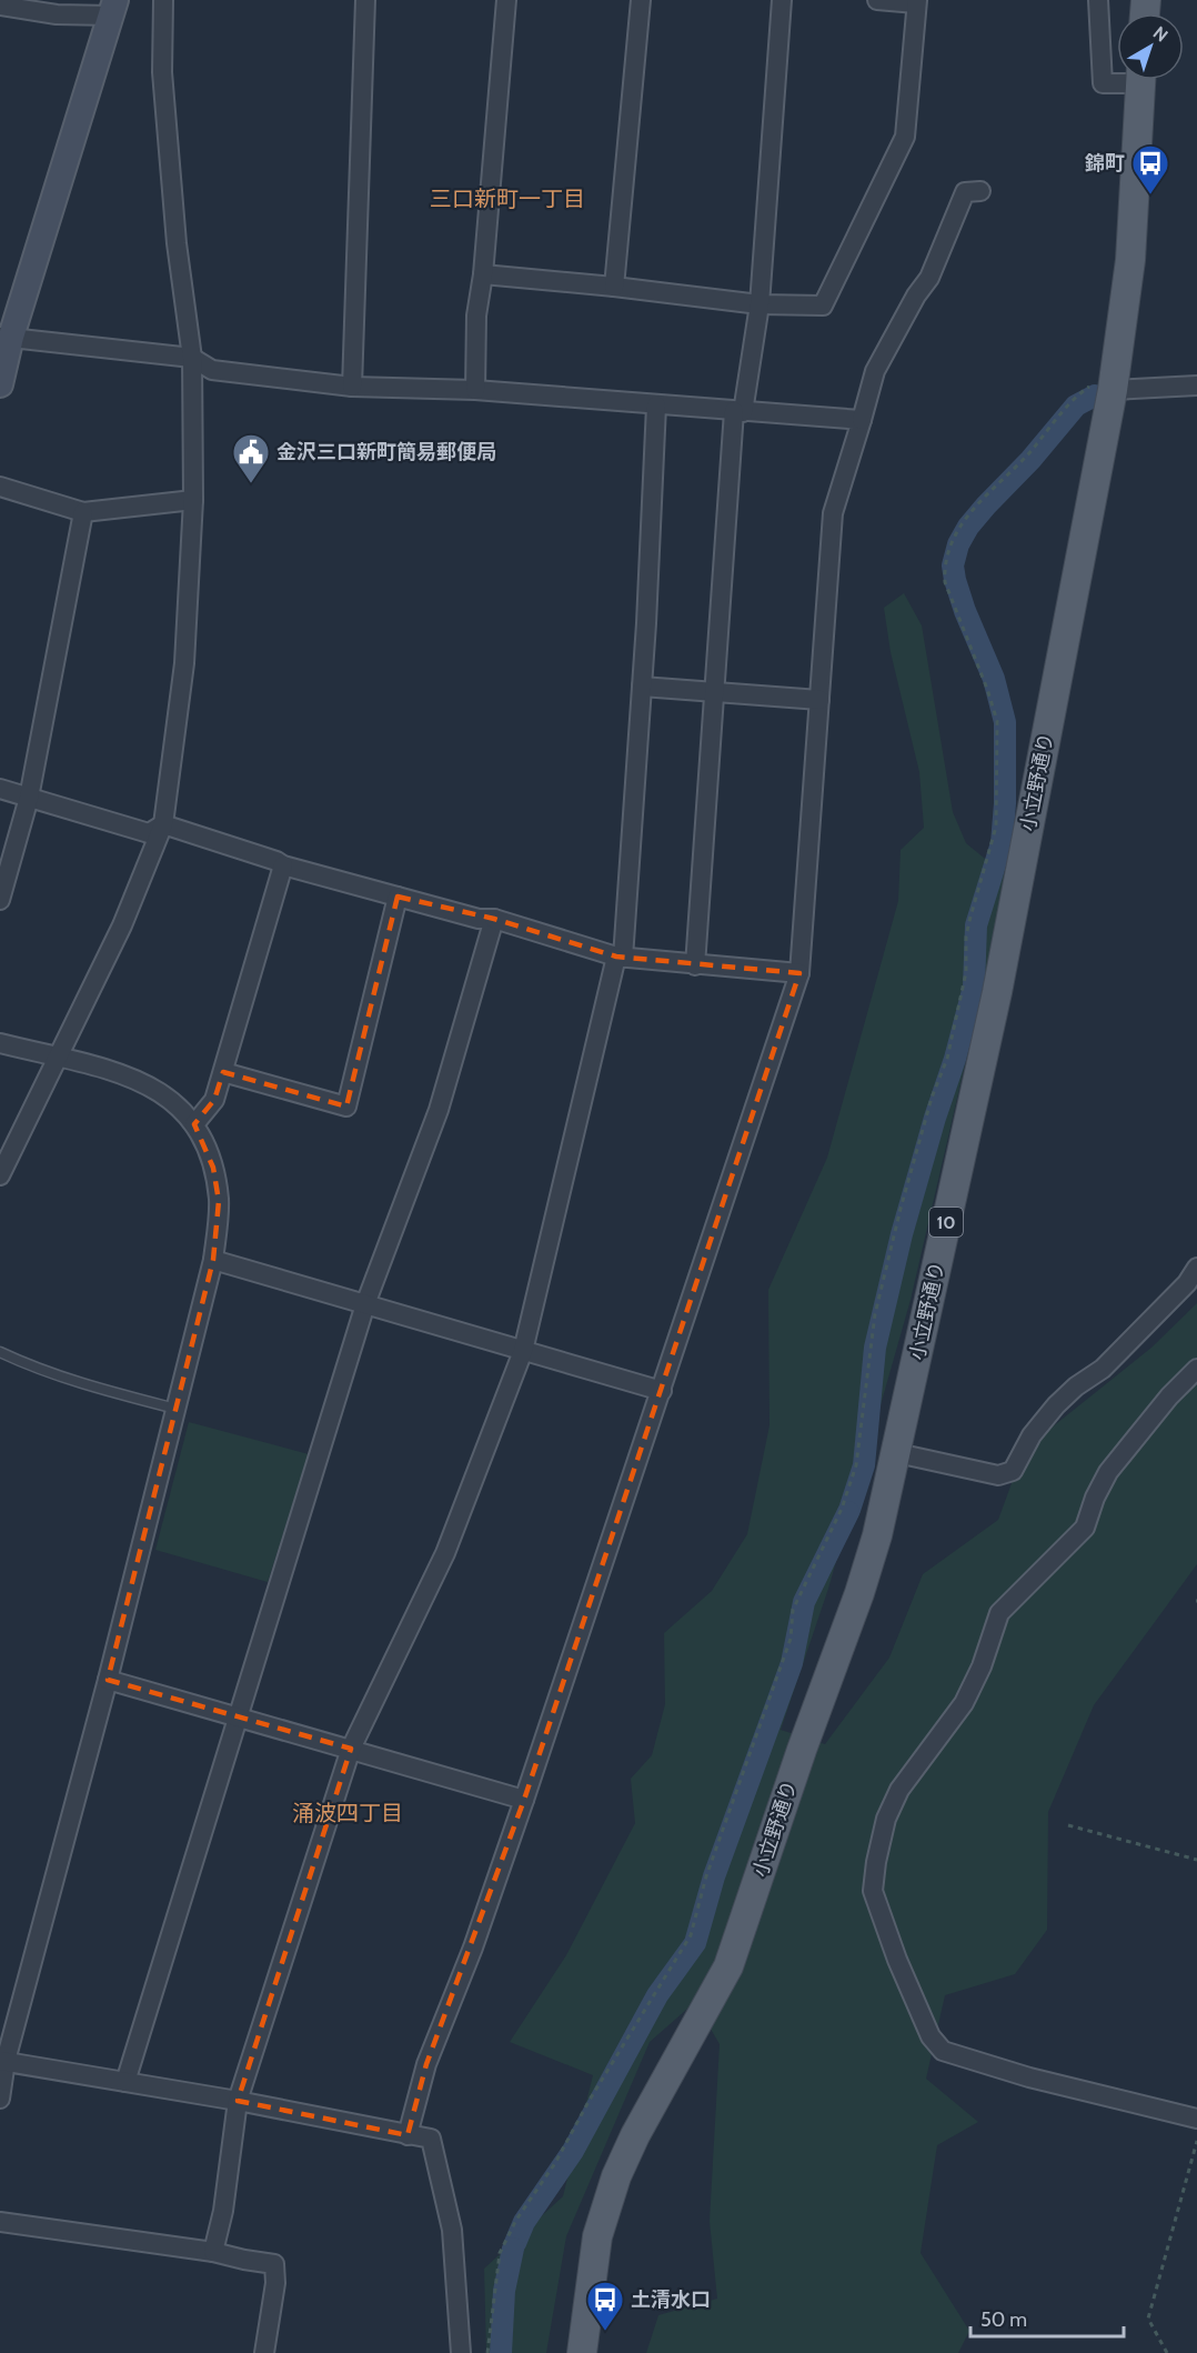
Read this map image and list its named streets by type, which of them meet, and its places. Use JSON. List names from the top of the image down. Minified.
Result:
{"streets":{"main road":["小立野通り","10"]},"districts":["三口新町一丁目","涌波四丁目"],"places":{"bus stop":["錦町","土清水口"],"public building":["金沢三口新町簡易郵便局"]},"scale_bar":"50 m","north":"top right"}
